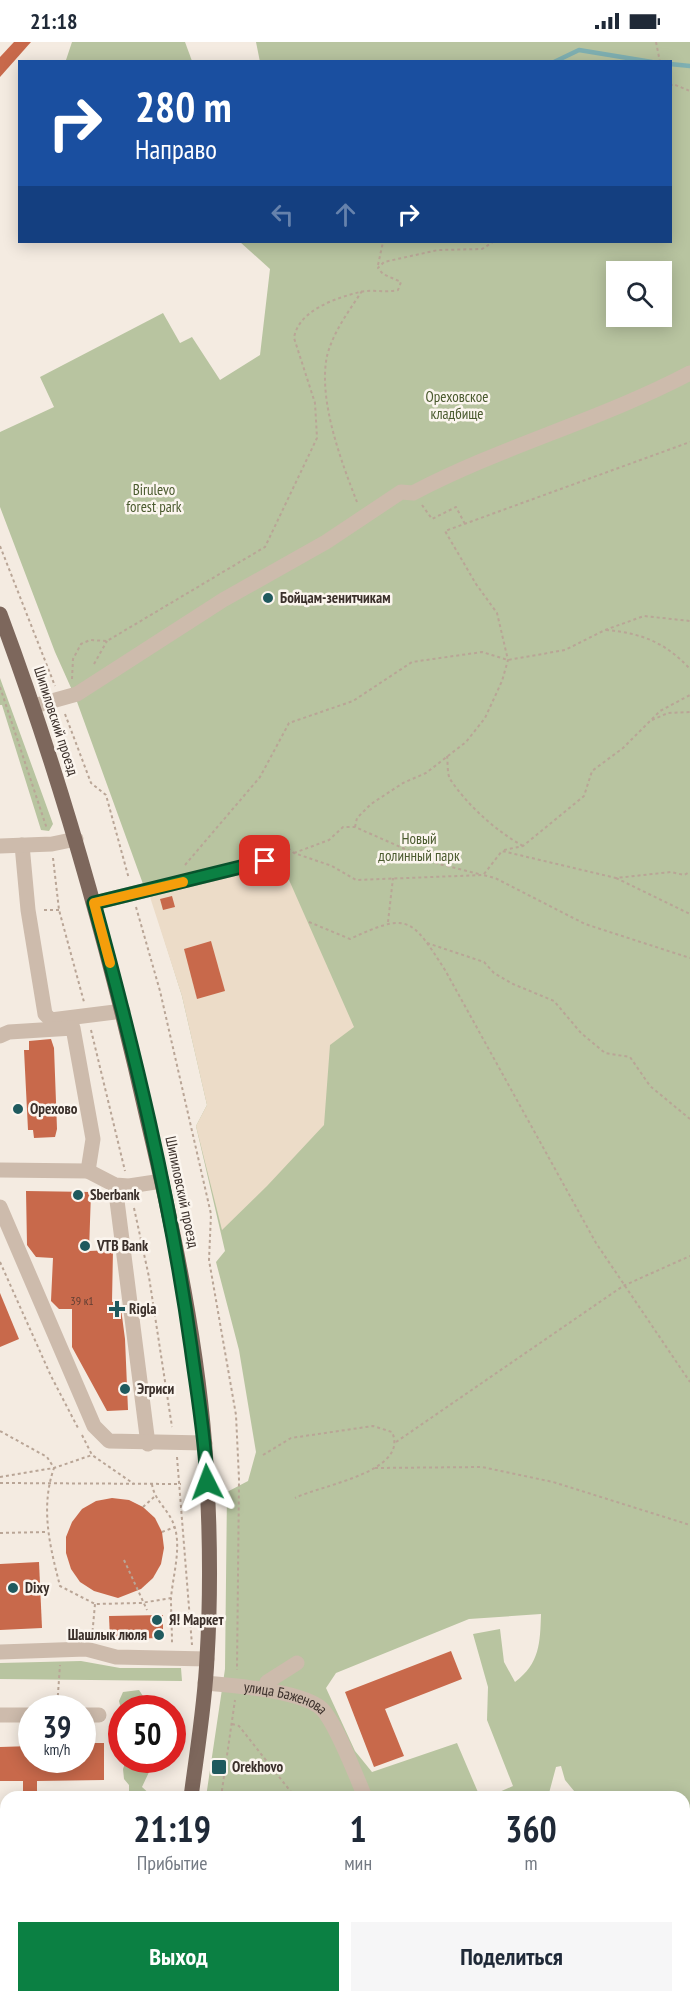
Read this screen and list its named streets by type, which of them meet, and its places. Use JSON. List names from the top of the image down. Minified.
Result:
{"streets":{"main road":["Шипиловский проезд"],"lane":["улица Баженова"]},"crossings":[["Шипиловский проезд","улица Баженова"]],"parks":["Ореховское кладбище","Birulevo forest park","Новый долинный парк"],"places":{"other":["Бойцам-зенитчикам","Орехово","Sberbank","VTB Bank","Эгриси","Dixy","Я! Маркет","Шашлык люля"],"health":["Rigla"],"transit":["Orekhovo"]},"house_numbers":["39 к1"],"page":{"status":"21:18","turn":["280 m","Направо"],"speed":"39 km/h","limit":"50","eta":["21:19","Прибытие","1","мин","360","m"],"buttons":["Выход","Поделиться"]}}
